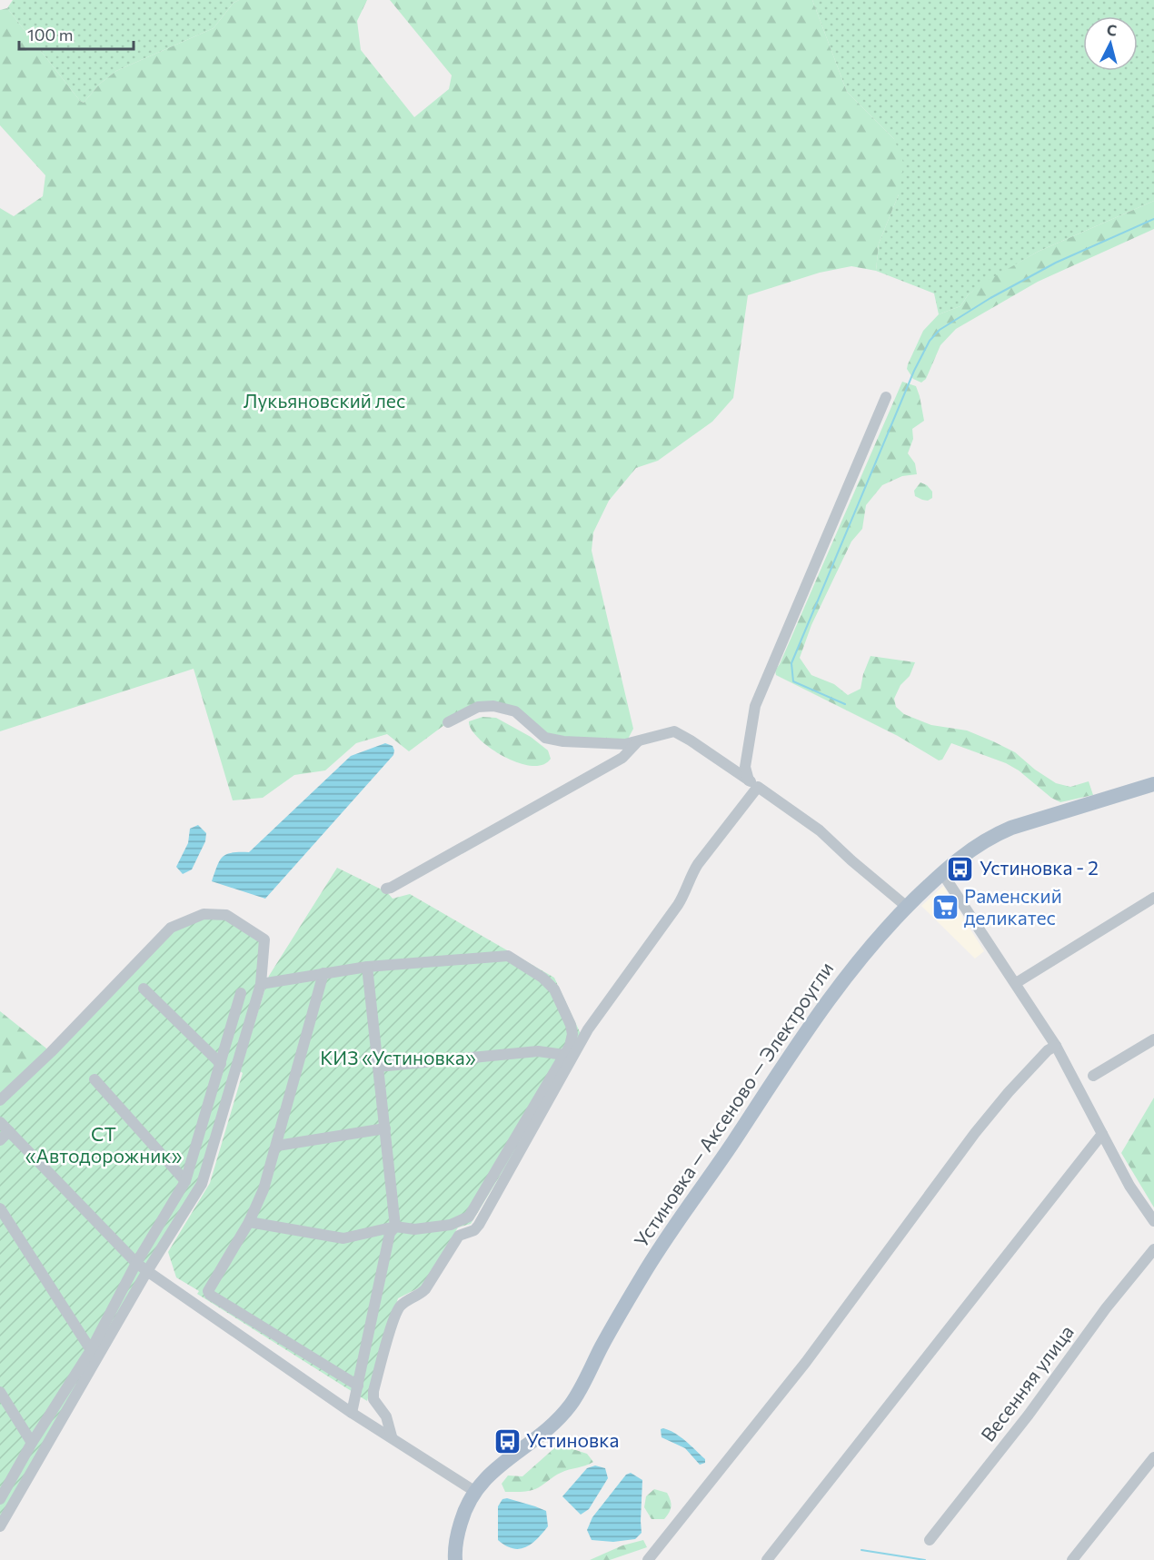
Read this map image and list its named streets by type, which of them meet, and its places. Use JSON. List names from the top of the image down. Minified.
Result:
{"streets":{"main road":["Устиновка — Аксеново — Электроугли"],"street":["Весенняя улица"]},"parks":["Лукьяновский лес","КИЗ «Устиновка»","СТ «Автодорожник»"],"places":{"bus stop":["Устиновка - 2","Устиновка"],"supermarket":["Раменский деликатес"]},"scale_bar":"100 m","north":"top"}
